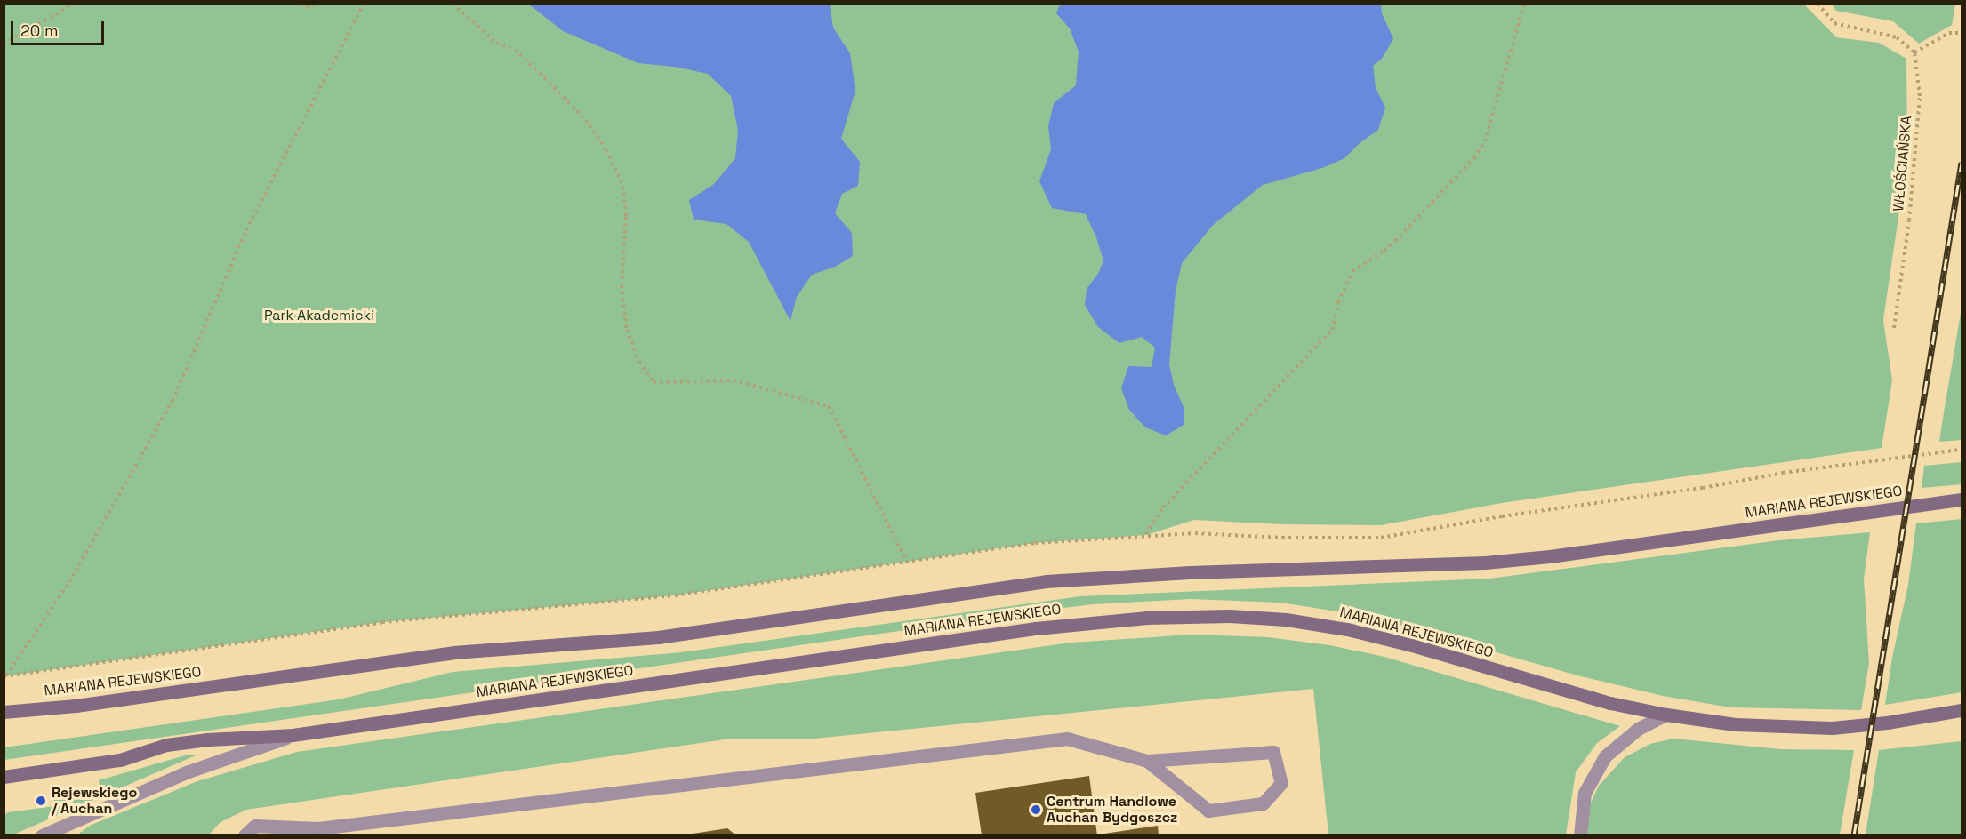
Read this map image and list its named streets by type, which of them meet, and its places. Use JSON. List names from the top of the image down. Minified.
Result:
{"streets":{"street":["MARIANA REJEWSKIEGO"],"path":["WŁOŚCIAŃSKA"]},"parks":["Park Akademicki"],"places":["Rejewskiego / Auchan","Centrum Handlowe Auchan Bydgoszcz"],"scale_bar":"20 m"}
